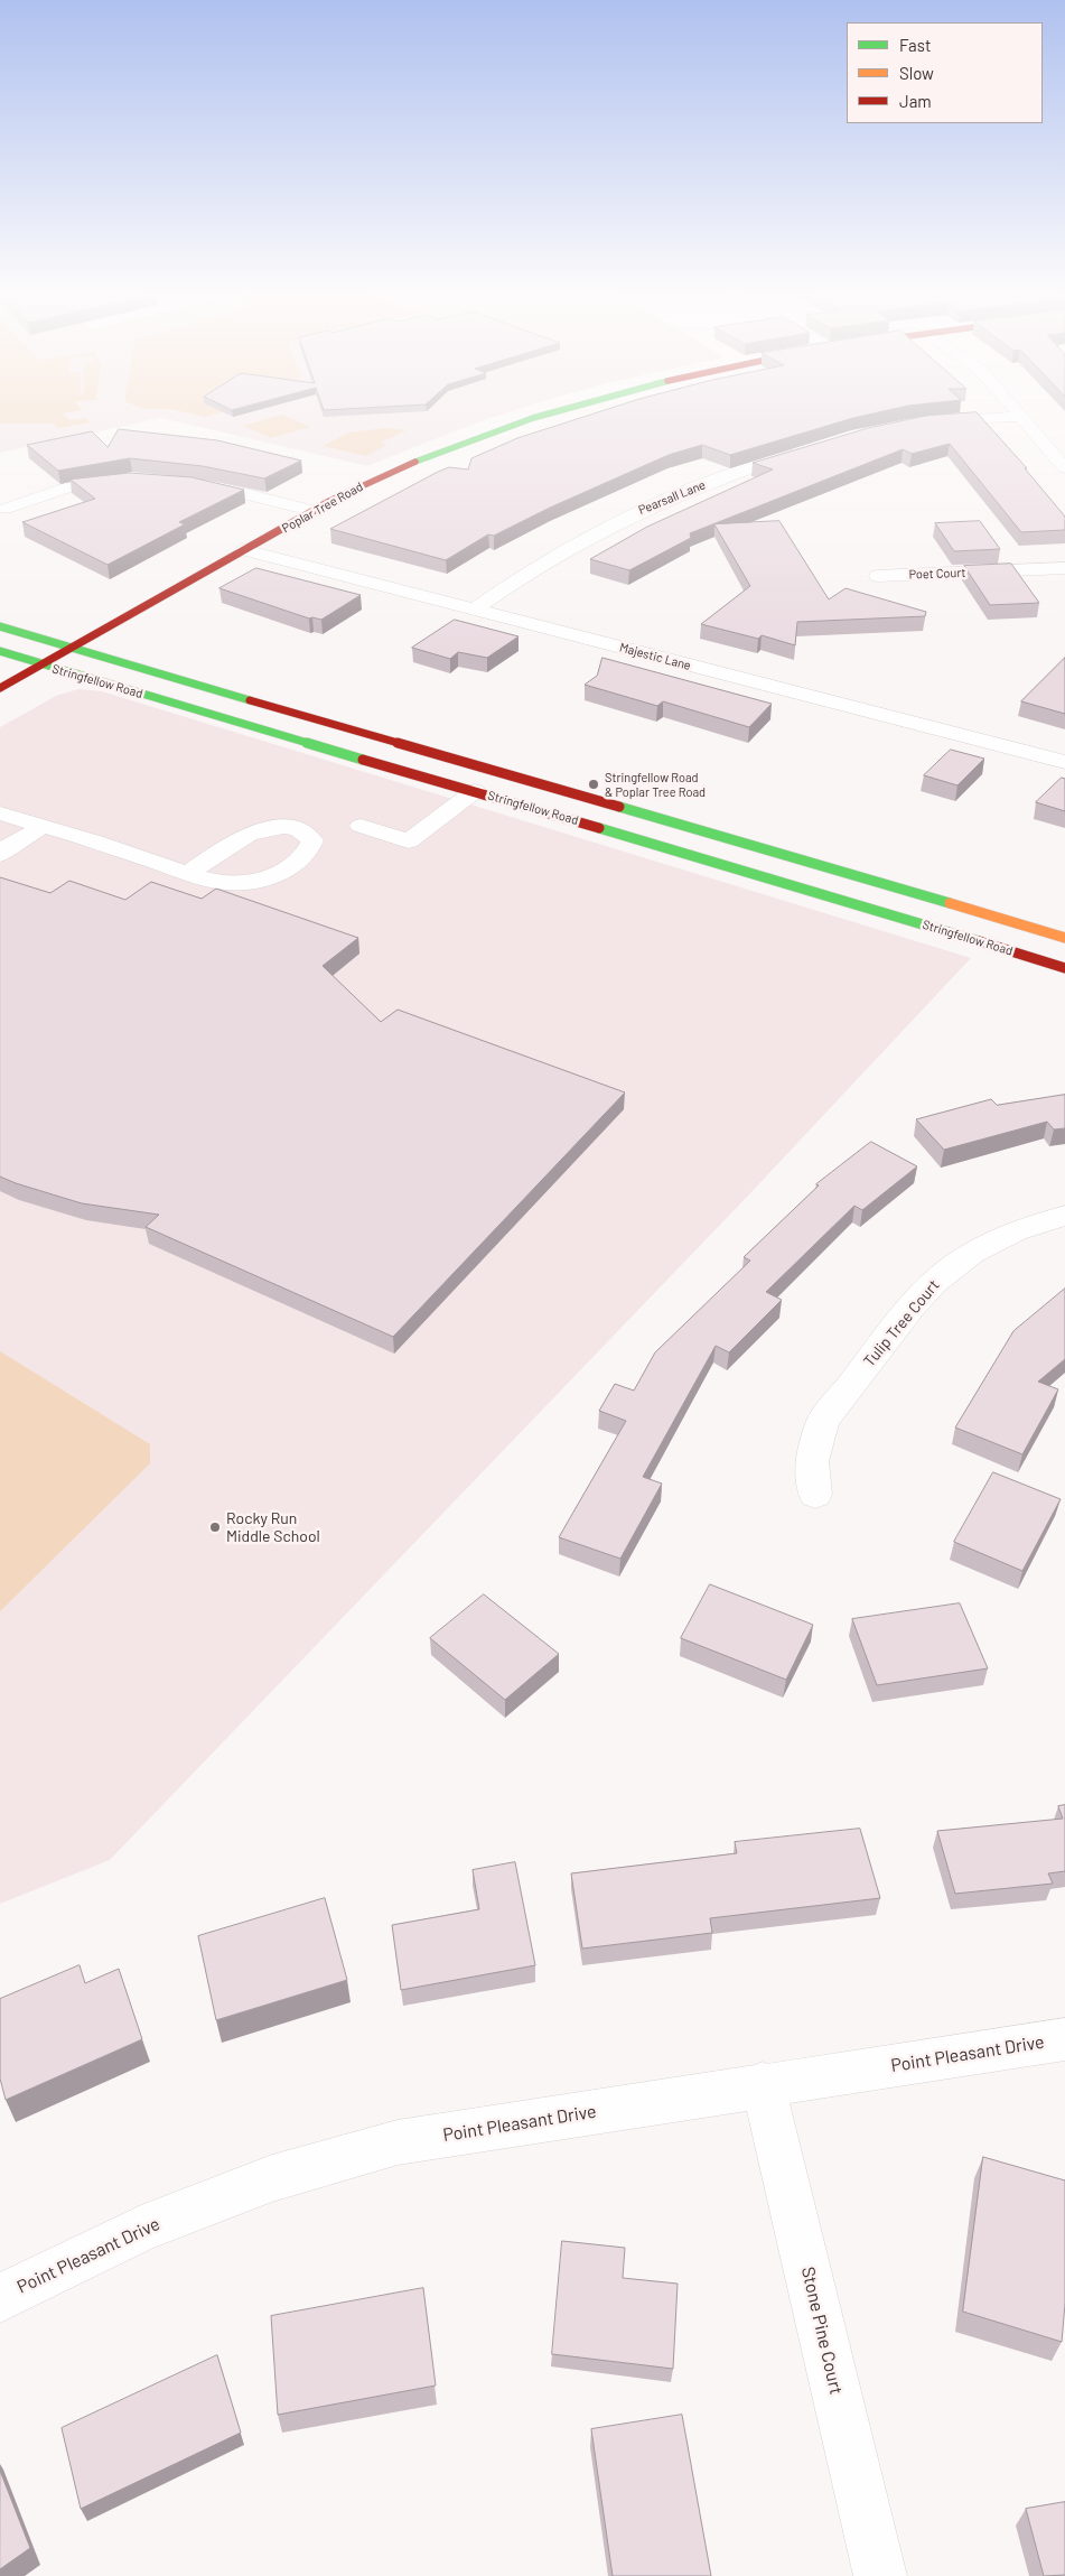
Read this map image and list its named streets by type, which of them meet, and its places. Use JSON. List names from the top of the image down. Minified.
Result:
{"streets":{"main road":["Poplar Tree Road","Stringfellow Road"],"street":["Pearsall Lane","Poet Court","Majestic Lane","Tulip Tree Court","Point Pleasant Drive","Stone Pine Court"]},"crossings":[["Pearsall Lane","Majestic Lane"],["Poplar Tree Road","Majestic Lane"],["Poplar Tree Road","Stringfellow Road"],["Point Pleasant Drive","Stone Pine Court"]],"places":["Stringfellow Road & Poplar Tree Road","Rocky Run Middle School"],"legend":["Fast","Slow","Jam"]}
